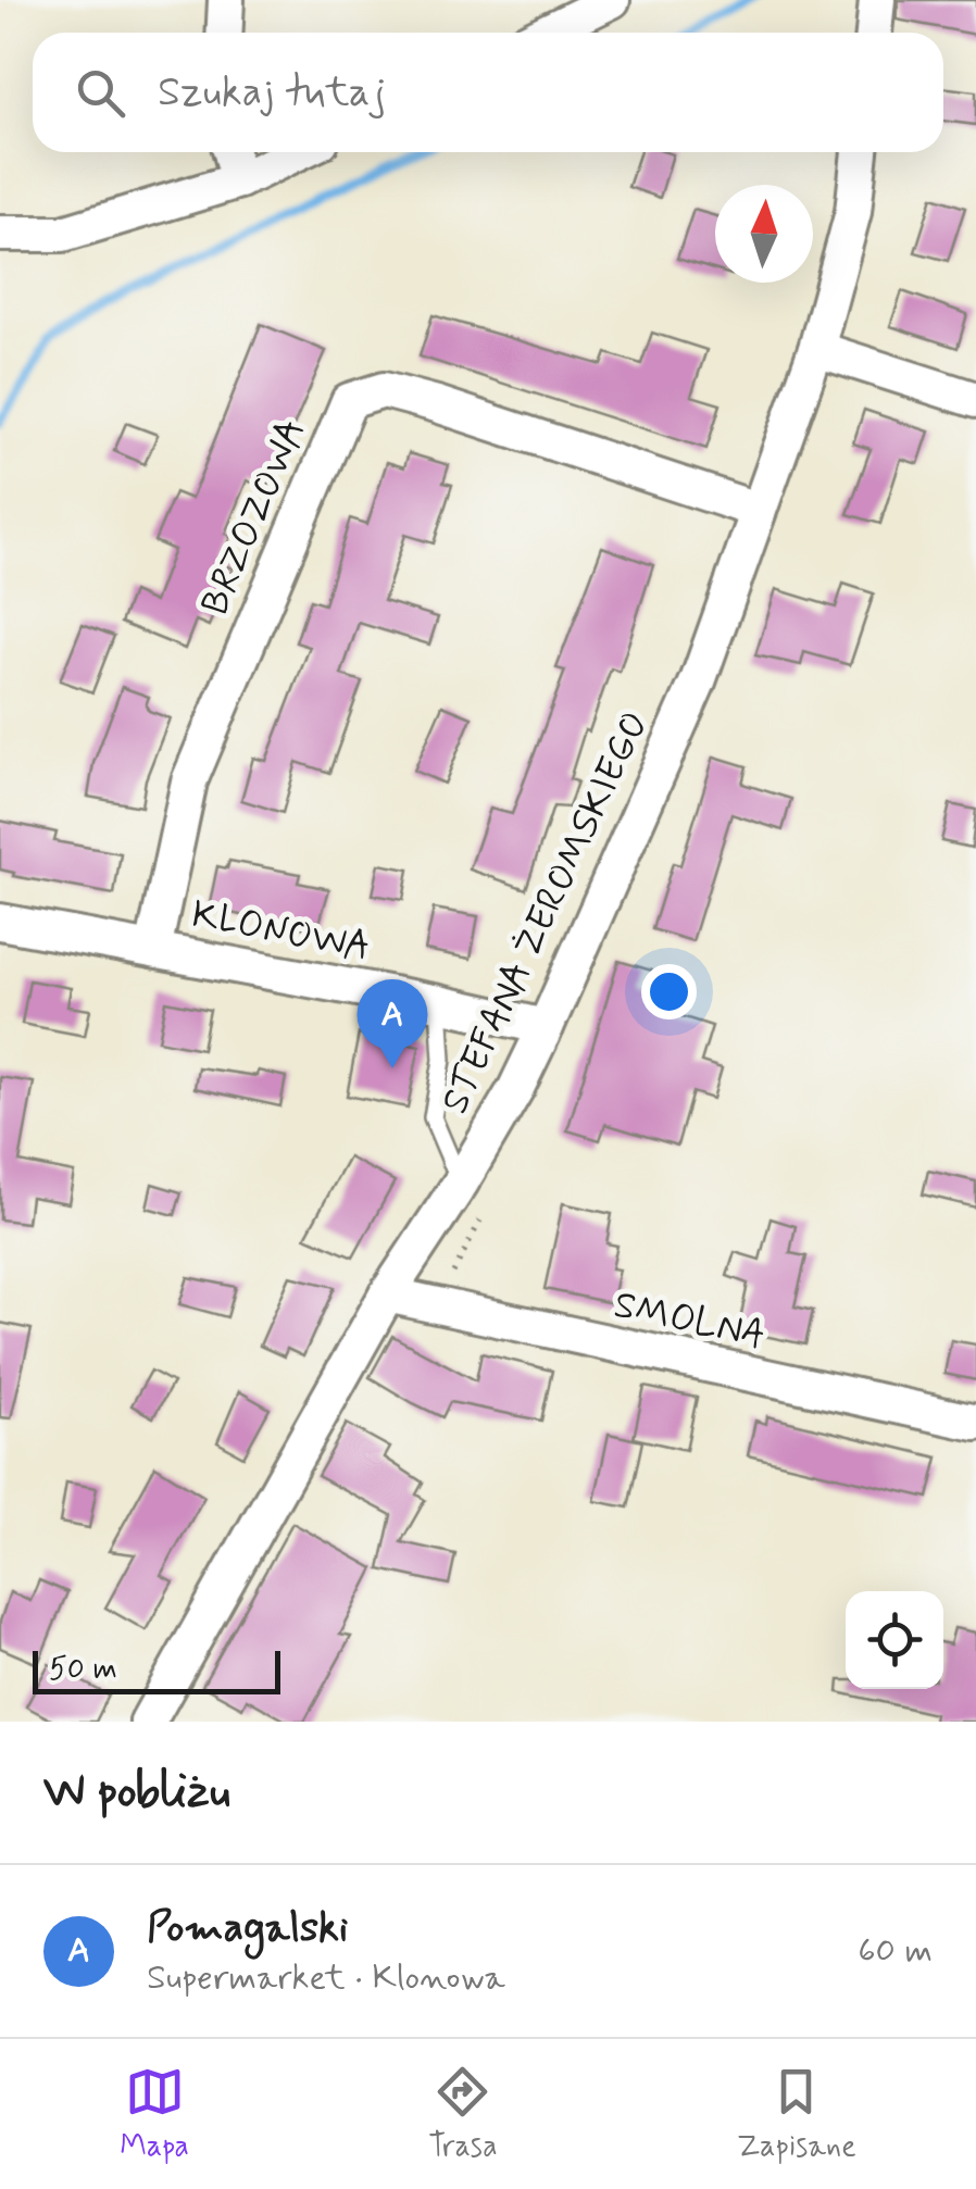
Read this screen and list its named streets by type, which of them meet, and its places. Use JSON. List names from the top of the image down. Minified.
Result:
{"streets":{"street":["BRZOZOWA","STEFANA ŻEROMSKIEGO","KLONOWA","SMOLNA"]},"crossings":[["BRZOZOWA","STEFANA ŻEROMSKIEGO"],["BRZOZOWA","KLONOWA"],["STEFANA ŻEROMSKIEGO","KLONOWA"],["STEFANA ŻEROMSKIEGO","SMOLNA"]],"scale_bar":"50 m","north":"top","page":{"search":"Szukaj tutaj","pins":"A","scale":"50 m","heading":"W pobliżu","list":[{"mark":"A","name":"Pomagalski","note":"Supermarket · Klonowa","value":"60 m"}],"nav":["Mapa","Trasa","Zapisane"]}}
